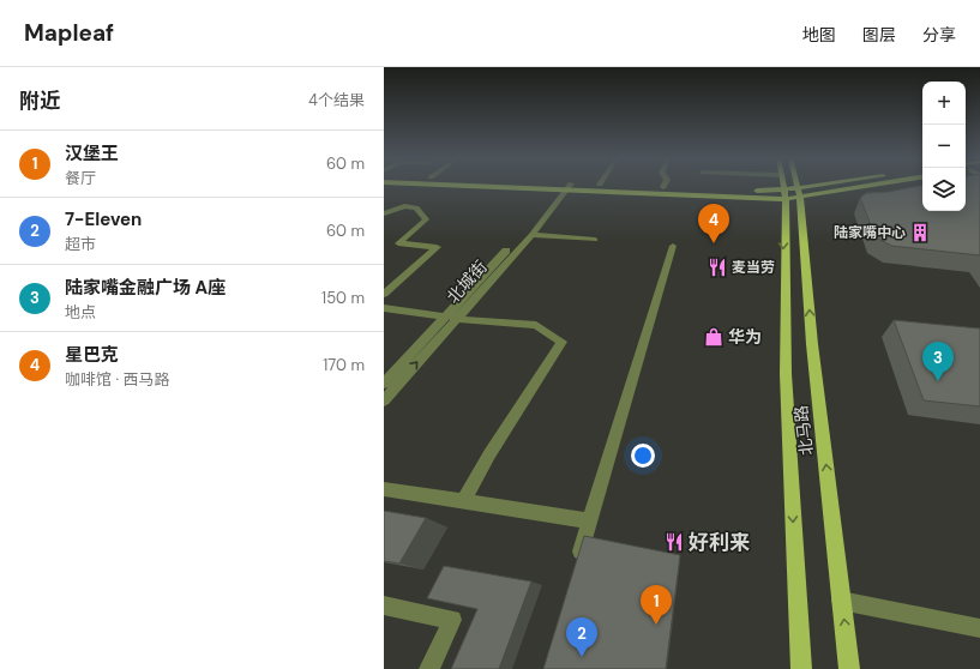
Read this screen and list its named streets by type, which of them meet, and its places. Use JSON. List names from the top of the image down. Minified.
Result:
{"streets":{"main road":["北马路"],"street":["北城街"]},"places":{"building":["陆家嘴中心"],"restaurant":["麦当劳","好利来"],"shop":["华为"]},"page":{"header":"Mapleaf","nav":["地图","图层","分享"],"heading":["附近","4个结果"],"map_buttons":["+","−"],"list":[{"mark":"1","name":"汉堡王","note":"餐厅","value":"60 m"},{"mark":"2","name":"7-Eleven","note":"超市","value":"60 m"},{"mark":"3","name":"陆家嘴金融广场 A座","note":"地点","value":"150 m"},{"mark":"4","name":"星巴克","note":"咖啡馆 · 西马路","value":"170 m"}],"pins":["4","3","1","2"]}}
